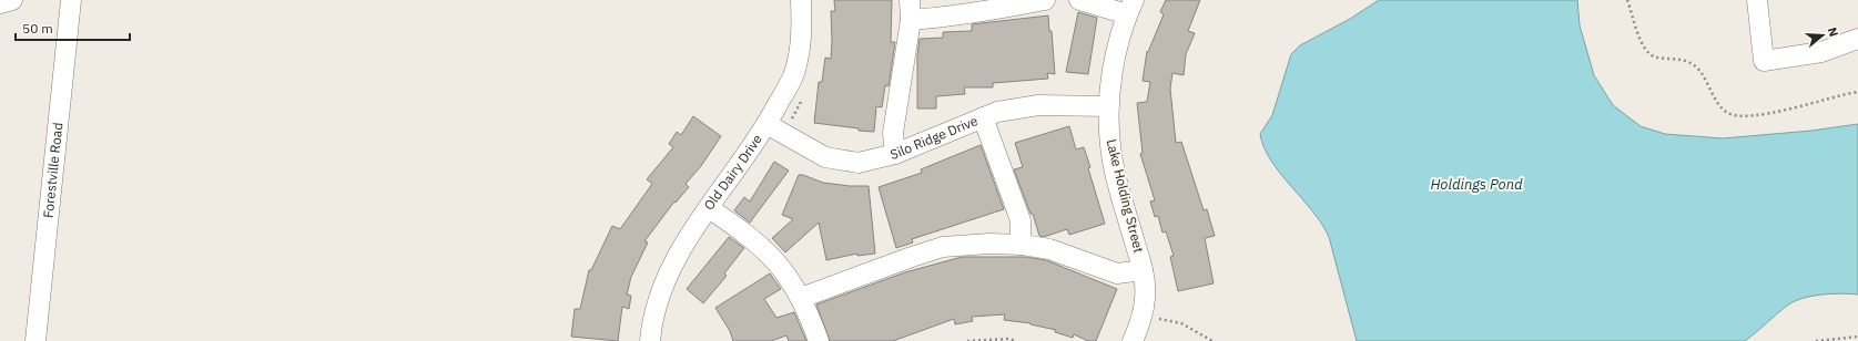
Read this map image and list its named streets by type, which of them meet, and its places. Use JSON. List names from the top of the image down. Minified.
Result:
{"streets":{"street":["Silo Ridge Drive","Forestville Road","Old Dairy Drive","Lake Holding Street"]},"crossings":[["Silo Ridge Drive","Old Dairy Drive"],["Silo Ridge Drive","Lake Holding Street"]],"water":["Holdings Pond"],"scale_bar":"50 m","north":"right"}
